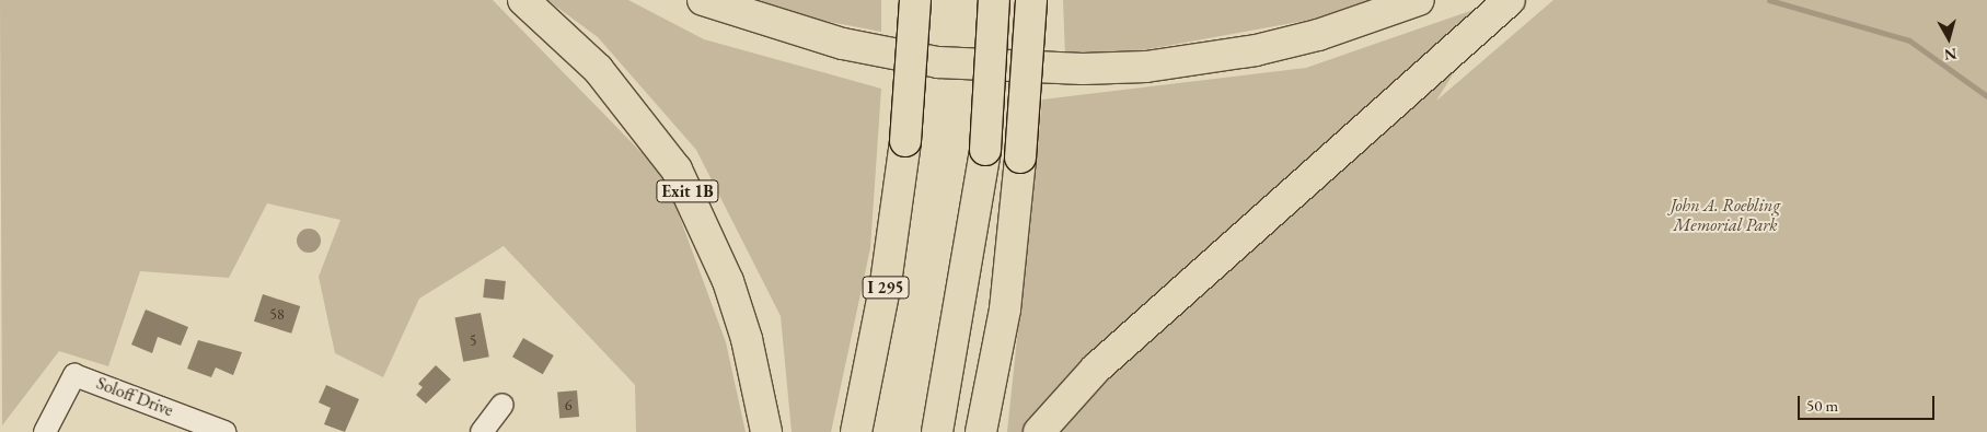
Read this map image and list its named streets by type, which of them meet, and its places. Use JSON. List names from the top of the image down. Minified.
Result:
{"streets":{"highway":["Exit 1B","I 295"],"street":["Soloff Drive"]},"parks":["John A. Roebling Memorial Park"],"house_numbers":["58","5","6"],"scale_bar":"50 m","north":"bottom"}
